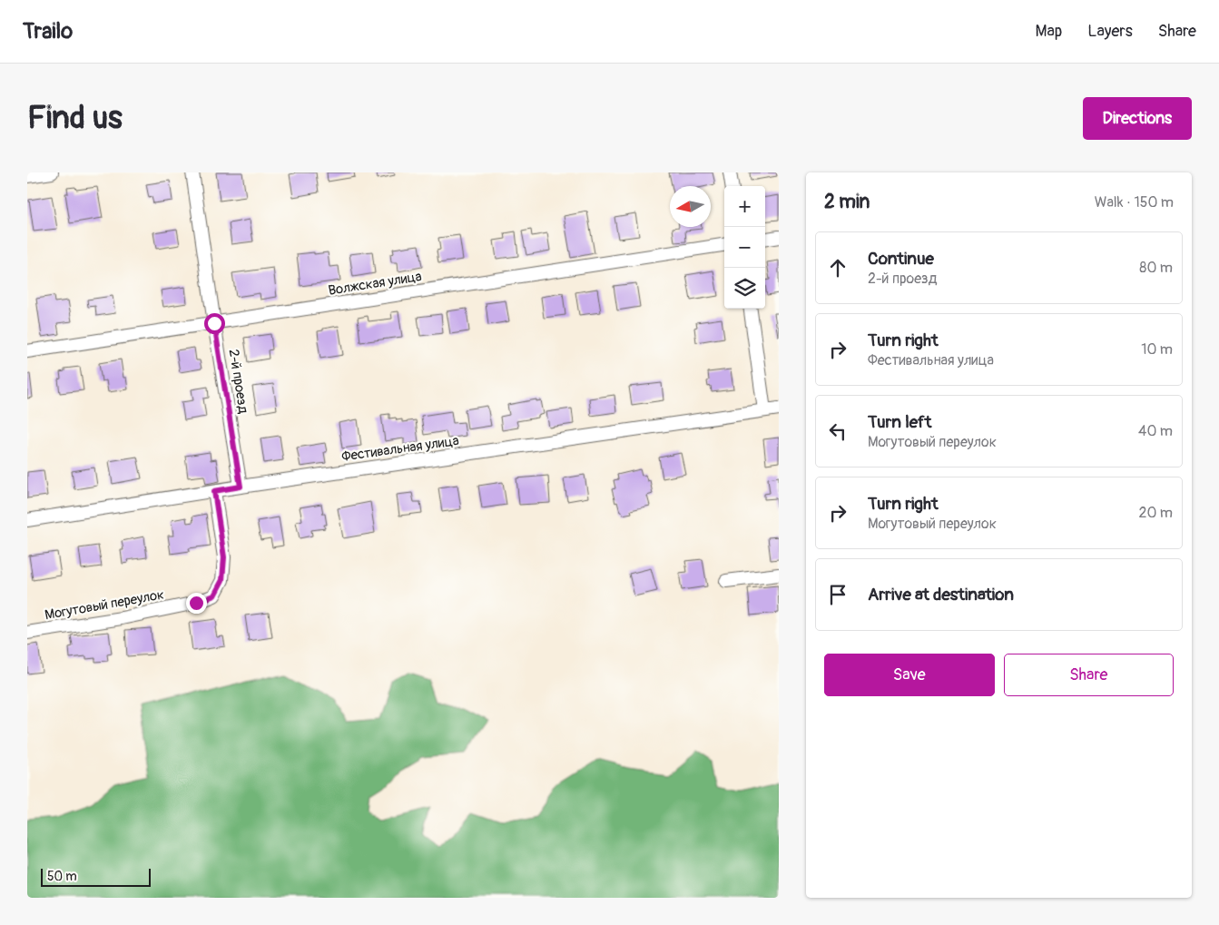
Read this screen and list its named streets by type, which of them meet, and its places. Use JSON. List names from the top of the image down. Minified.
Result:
{"streets":{"street":["Волжская улица","2-й проезд","Фестивальная улица","Могутовый переулок"]},"crossings":[["Волжская улица","2-й проезд"],["2-й проезд","Фестивальная улица"],["Фестивальная улица","Могутовый переулок"]],"scale_bar":"50 m","north":"left","page":{"header":"Trailo","nav":["Map","Layers","Share"],"buttons":["Directions",["Save","Share"]],"title":"Find us","heading":["2 min","Walk · 150 m"],"map_buttons":["+","−"],"list":[["Continue","2-й проезд","80 m"],["Turn right","Фестивальная улица","10 m"],["Turn left","Могутовый переулок","40 m"],["Turn right","Могутовый переулок","20 m"],"Arrive at destination"],"scale":"50 m"}}
